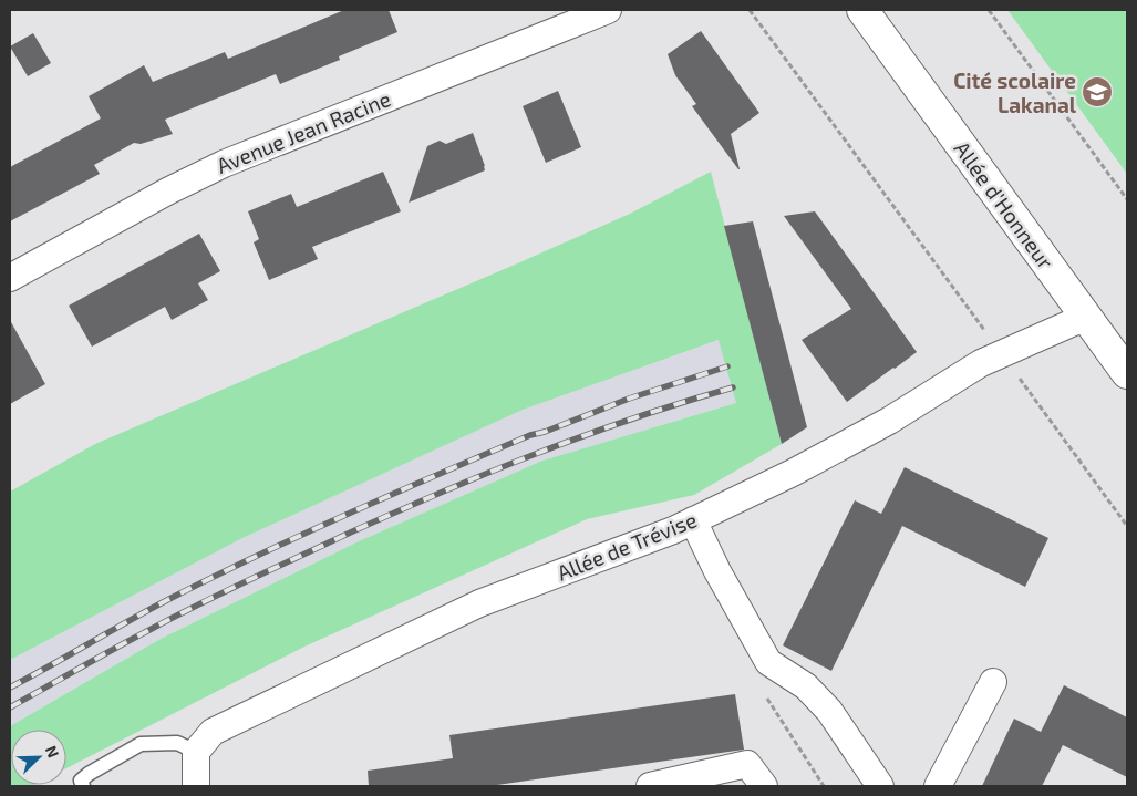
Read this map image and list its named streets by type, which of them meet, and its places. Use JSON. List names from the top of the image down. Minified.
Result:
{"streets":{"main road":["Allée d'Honneur"],"street":["Avenue Jean Racine","Allée de Trévise"]},"crossings":[["Allée d'Honneur","Allée de Trévise"]],"places":{"school or university":["Cité scolaire Lakanal"]},"north":"top right"}
